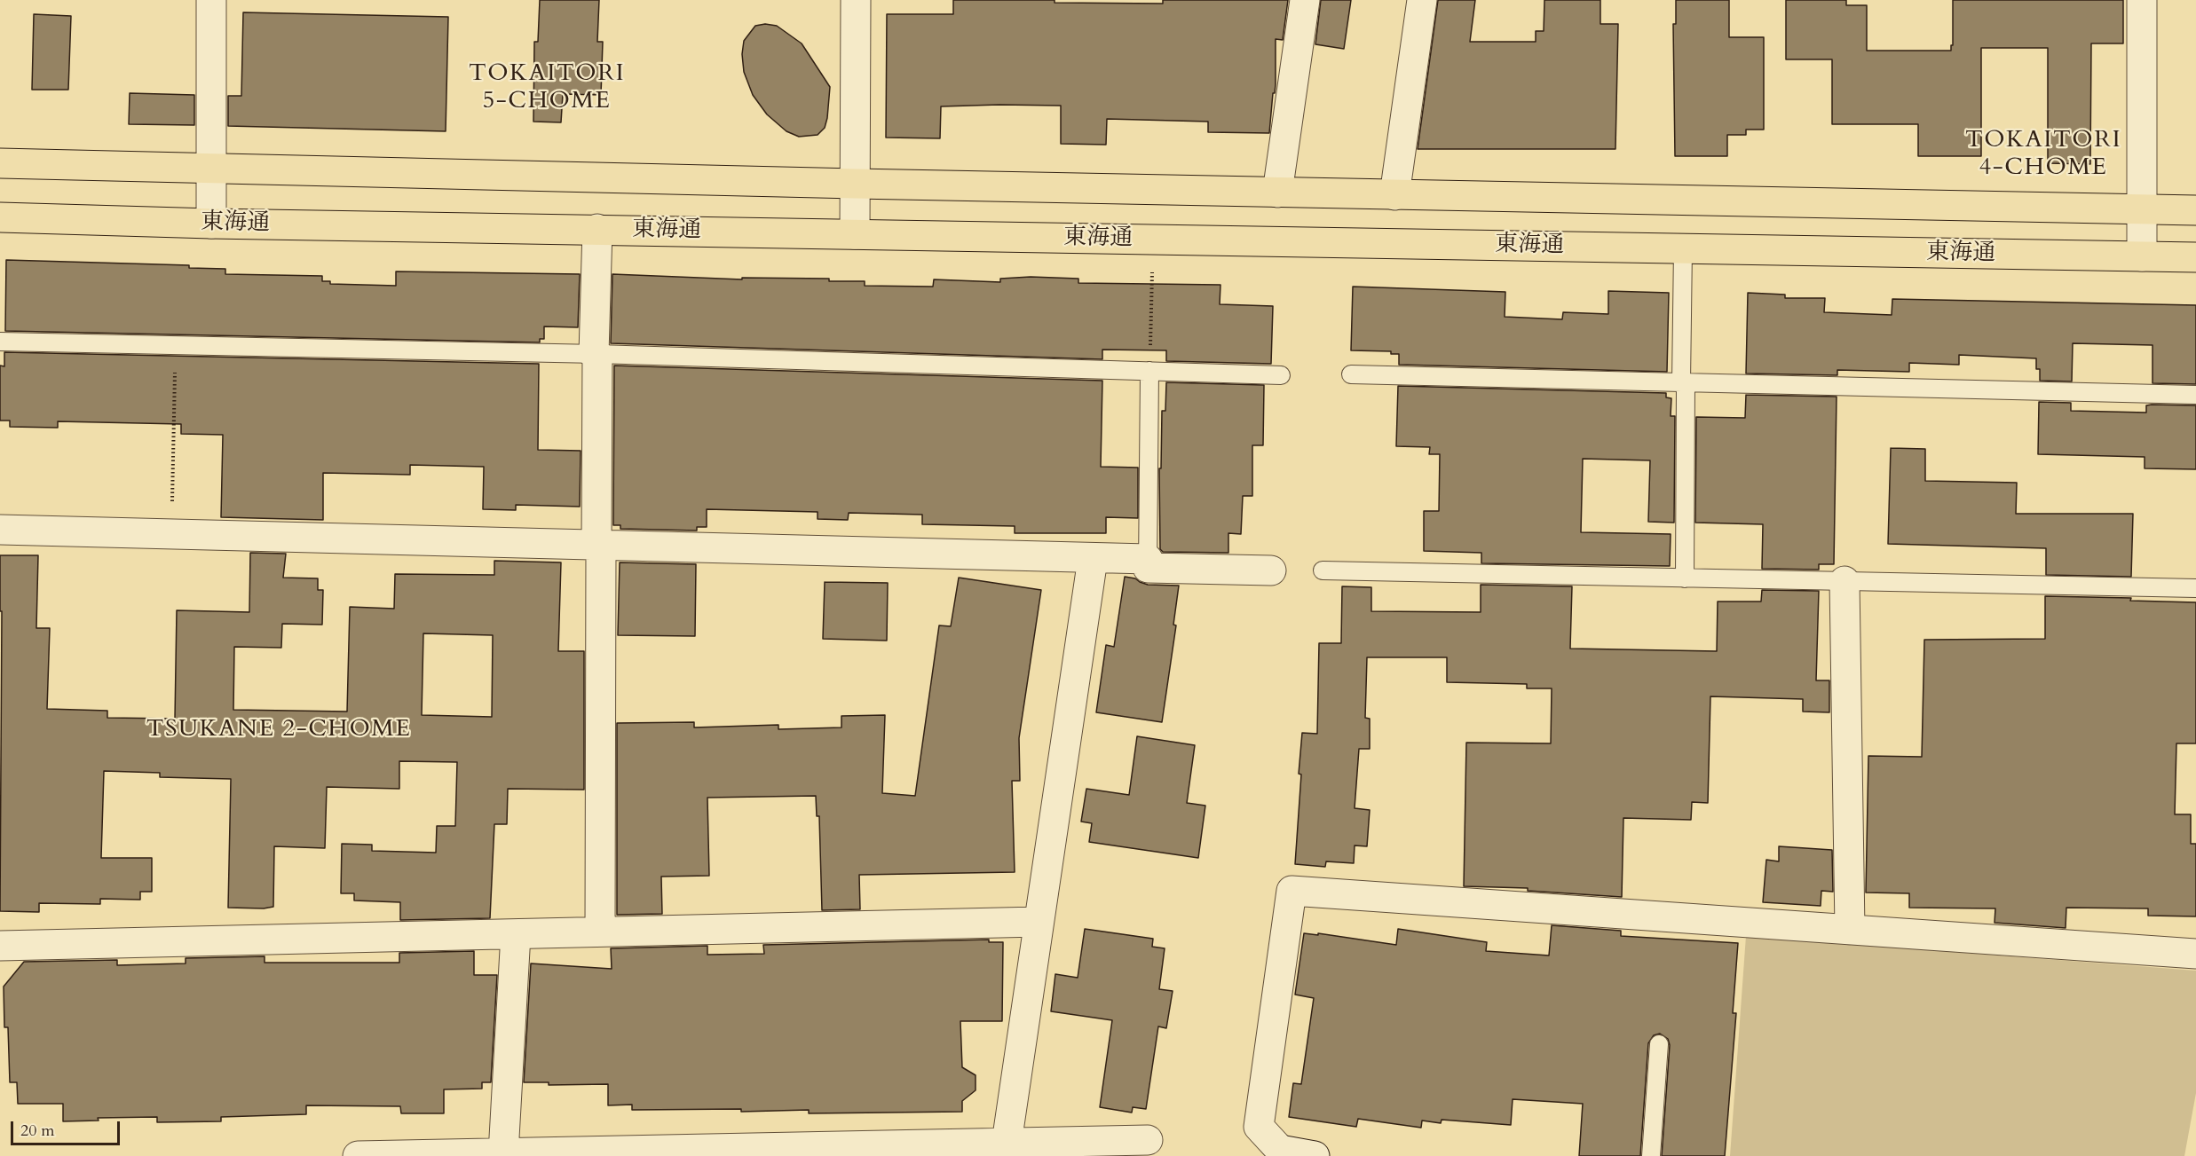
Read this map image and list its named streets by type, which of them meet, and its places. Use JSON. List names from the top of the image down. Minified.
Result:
{"streets":{"main road":["東海通"]},"districts":["TOKAITORI 5-CHOME","TOKAITORI 4-CHOME","TSUKANE 2-CHOME"],"scale_bar":"20 m"}
